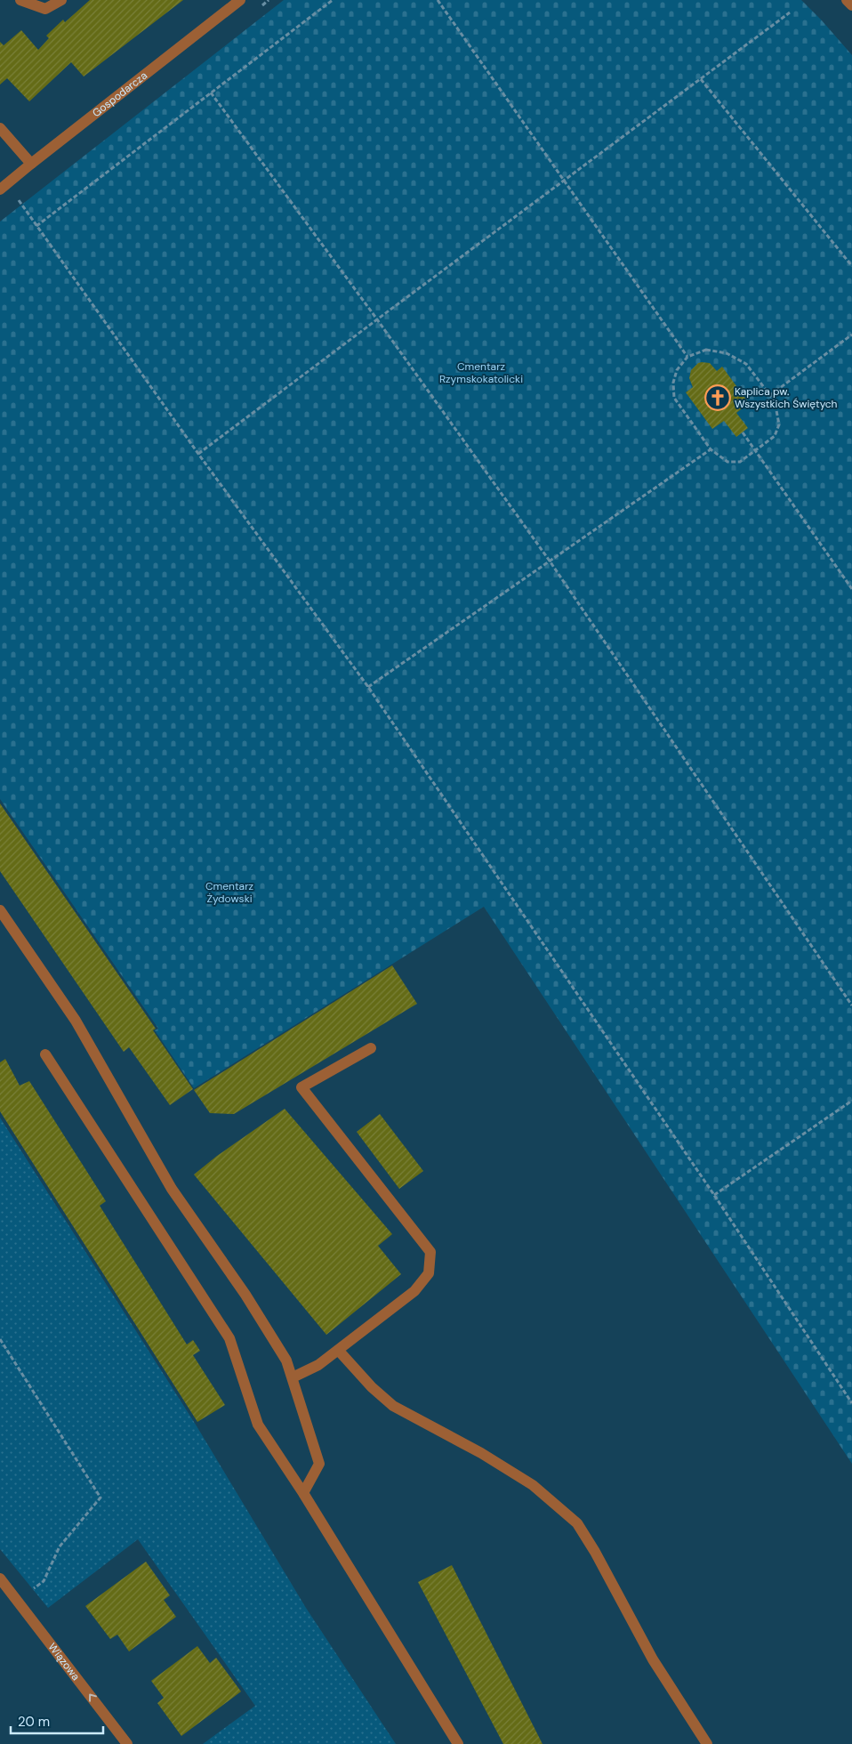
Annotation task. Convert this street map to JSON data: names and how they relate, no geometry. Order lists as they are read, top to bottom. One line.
{"streets":{"street":["Gospodarcza","Wiązowa"]},"one_way":["Wiązowa"],"parks":["Cmentarz Rzymskokatolicki","Cmentarz Żydowski"],"places":{"church":["Kaplica pw. Wszystkich Świętych"]},"scale_bar":"20 m"}
